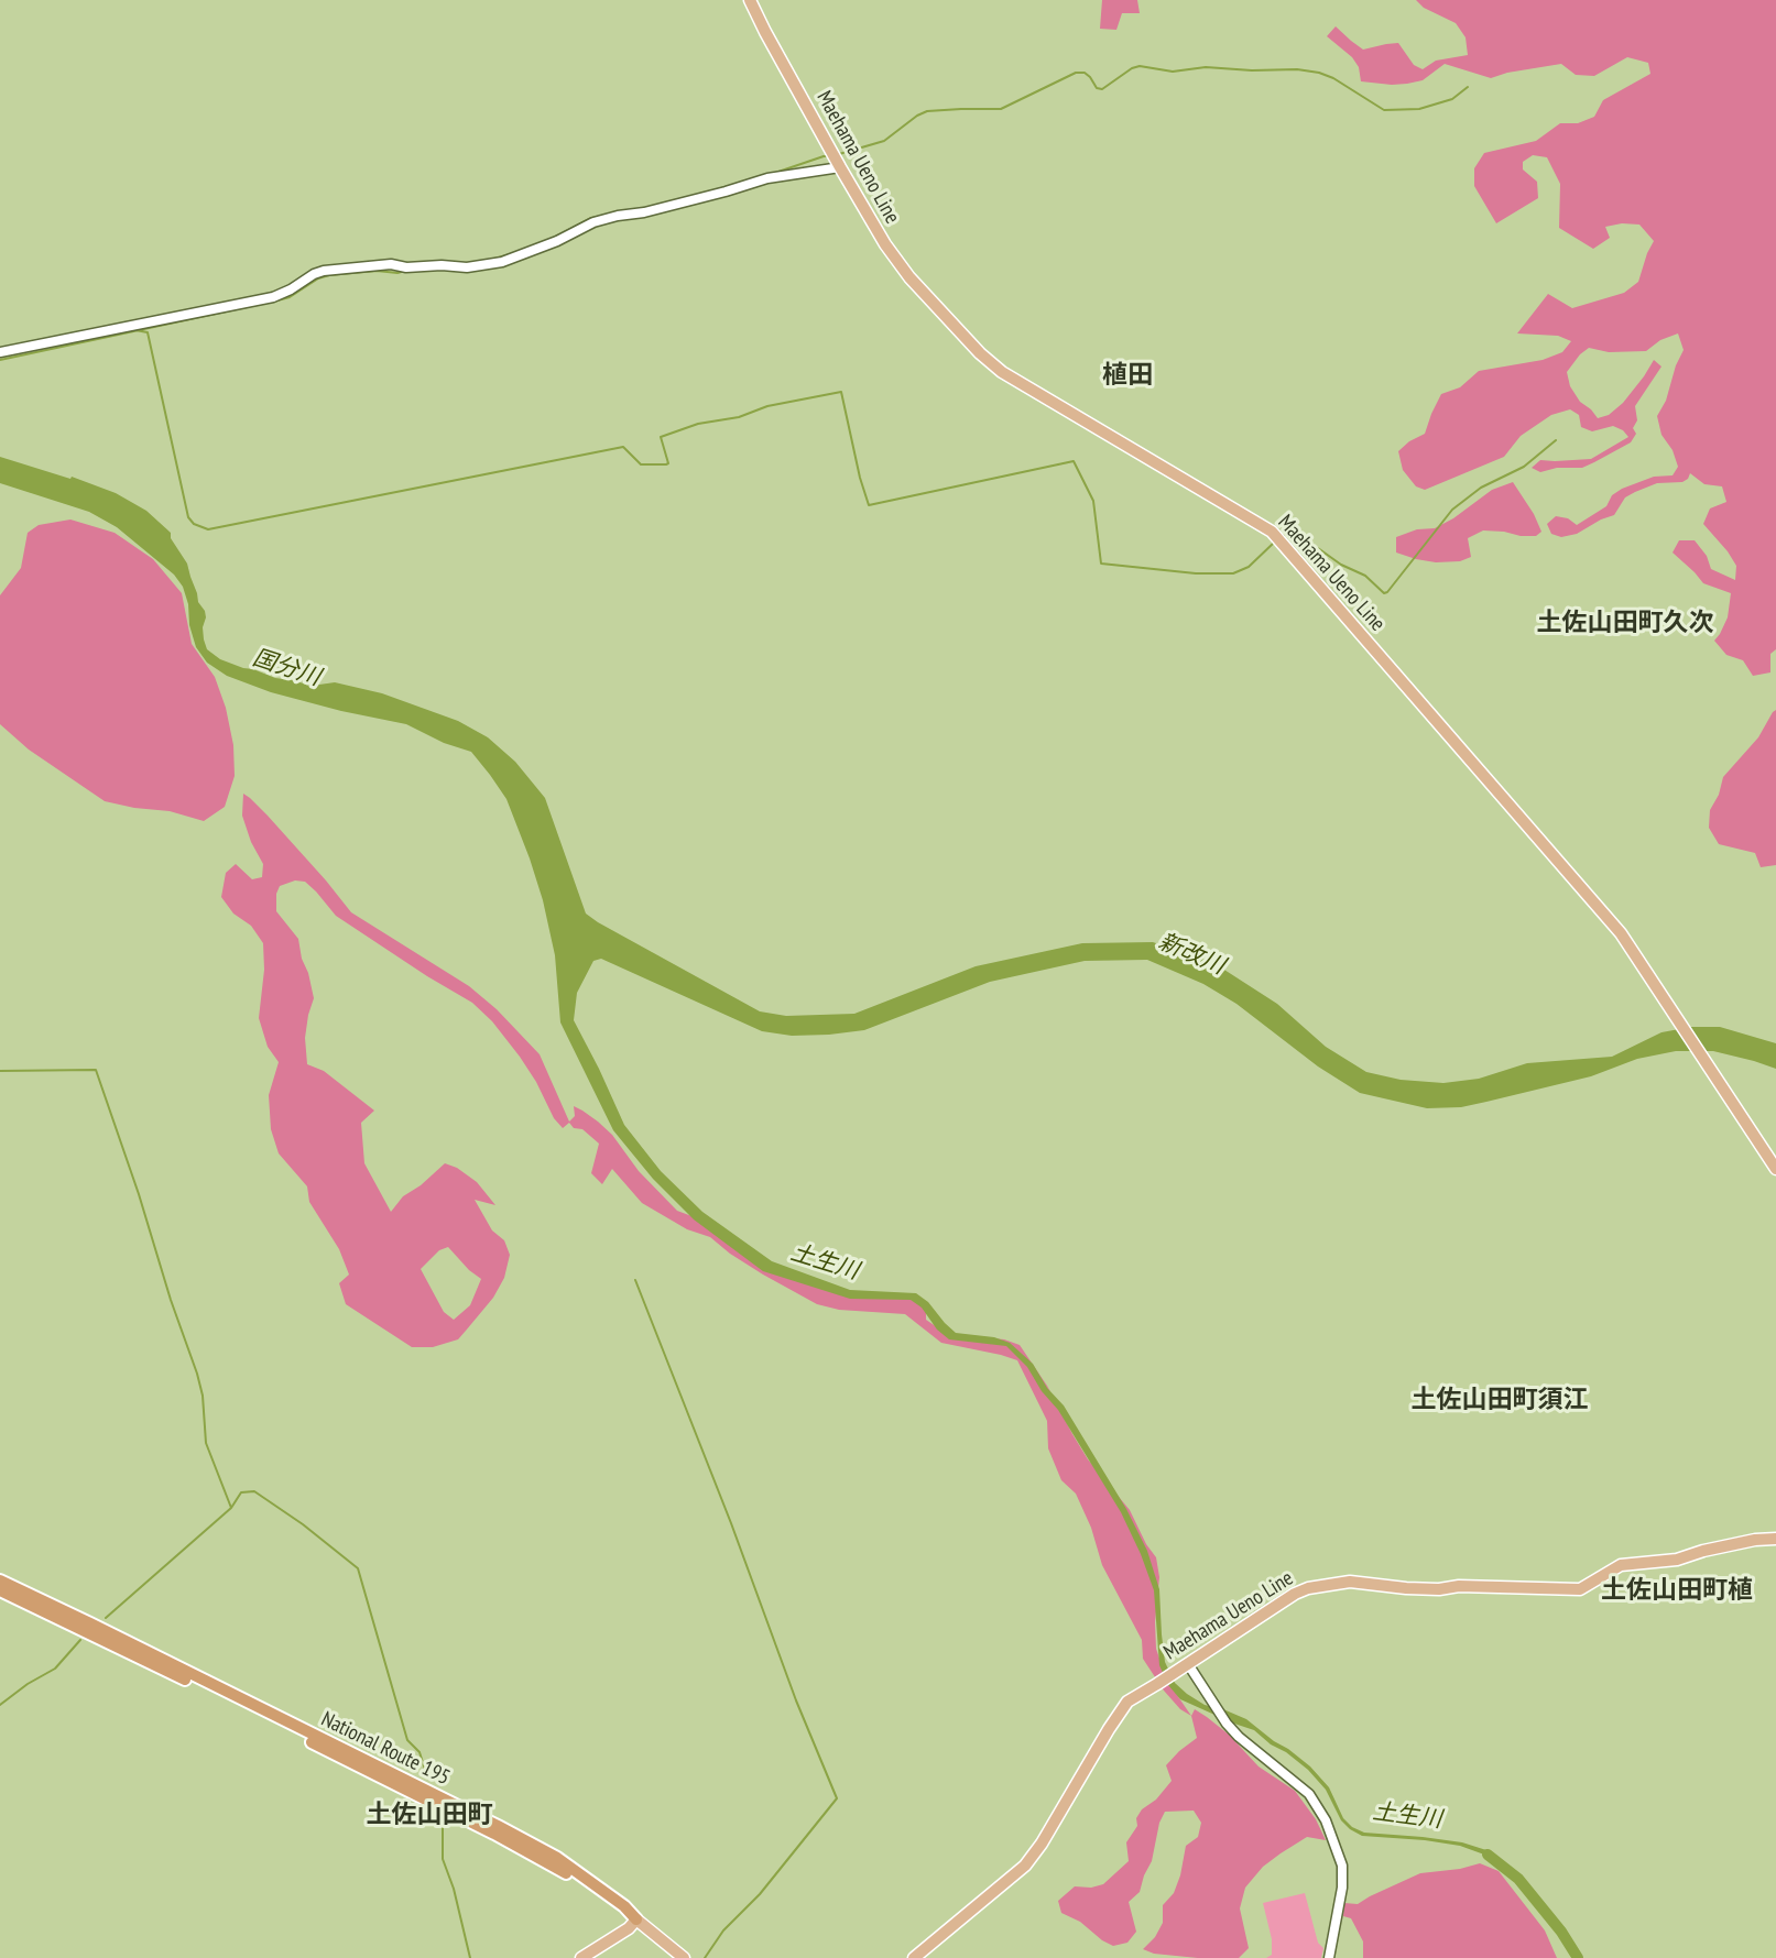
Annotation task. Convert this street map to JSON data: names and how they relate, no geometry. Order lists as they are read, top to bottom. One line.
{"streets":{"highway":["National Route 195"],"main road":["Maehama Ueno Line"]},"districts":["植田","土佐山田町久次","土佐山田町須江","土佐山田町植","土佐山田町"],"water":["国分川","新改川","土生川"]}
